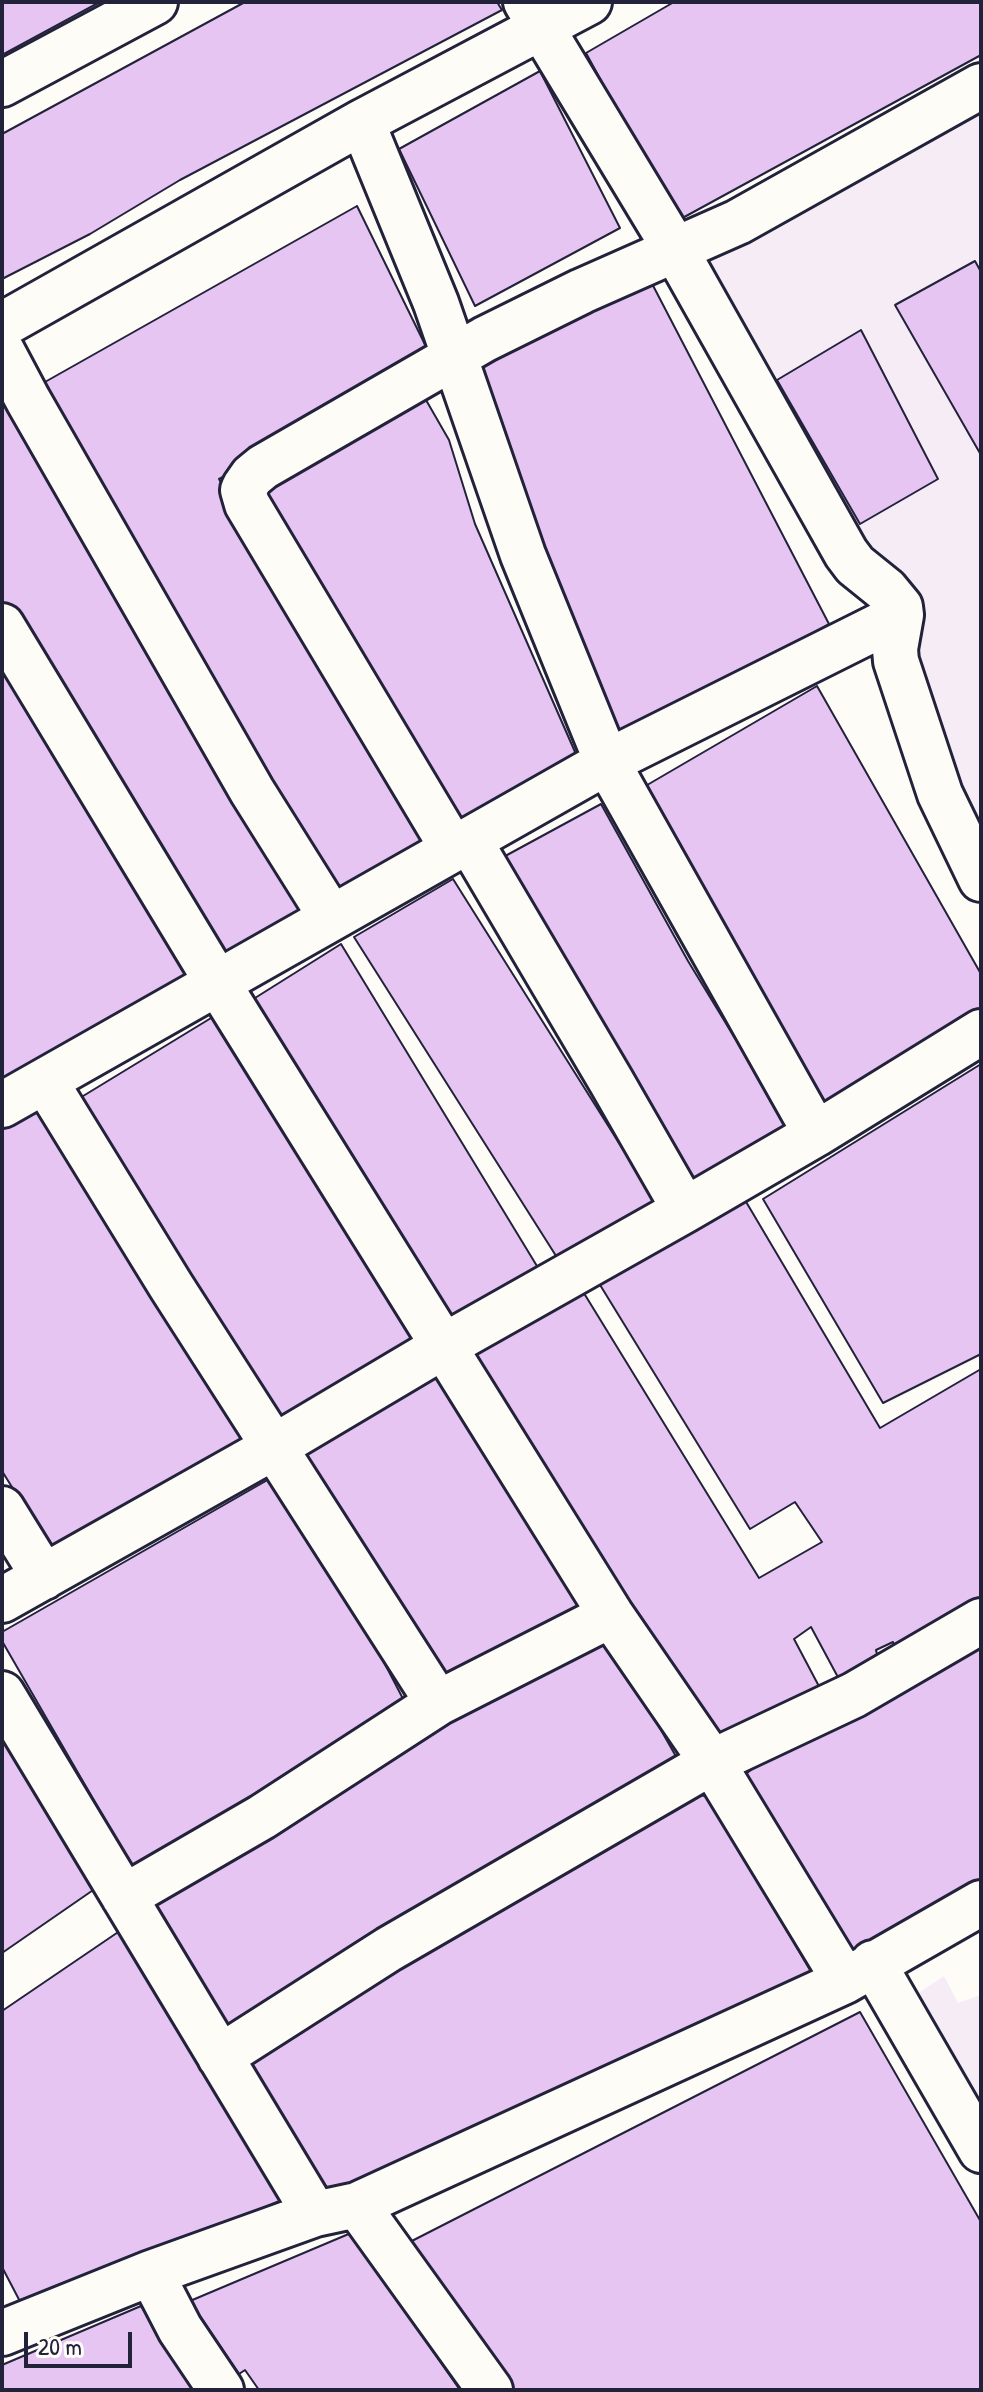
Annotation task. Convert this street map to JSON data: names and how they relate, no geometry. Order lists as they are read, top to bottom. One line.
{"scale_bar":"20 m"}
